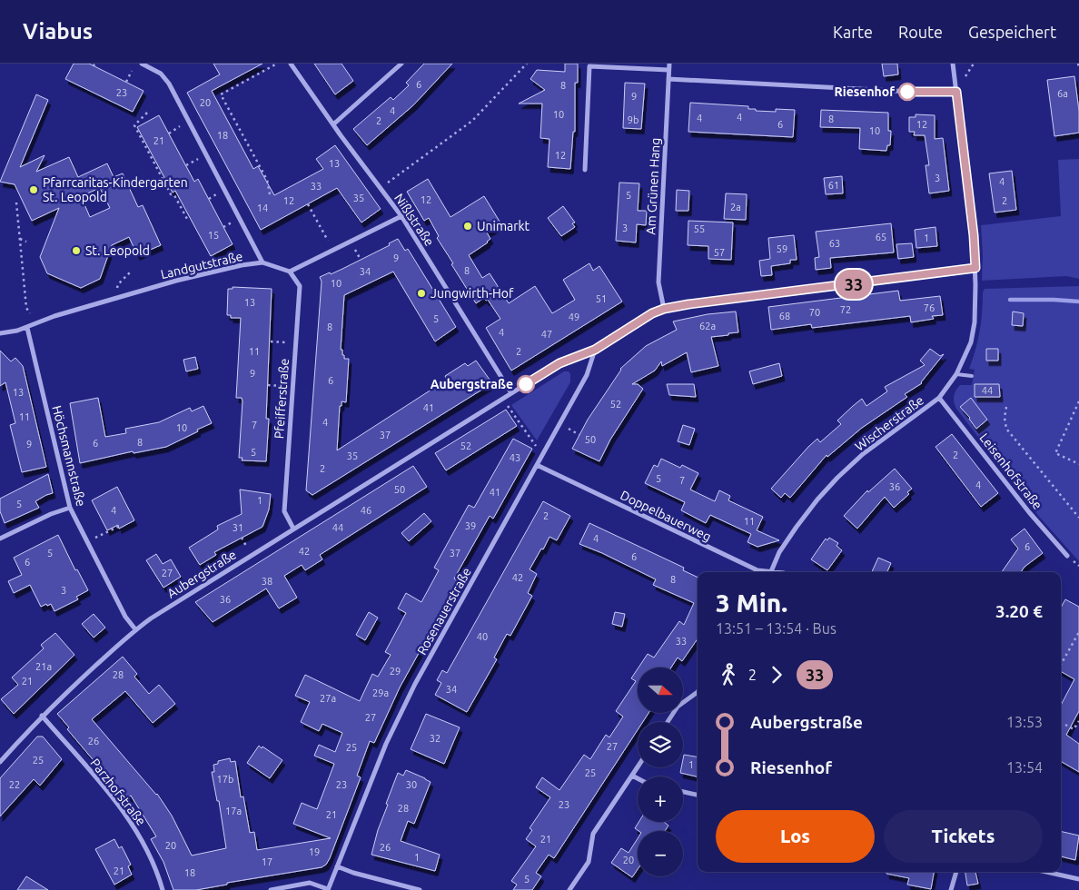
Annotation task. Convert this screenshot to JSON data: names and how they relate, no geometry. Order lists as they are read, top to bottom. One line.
{"streets":{"street":["Am Grünen Hang","Nißlstraße","Landgutstraße","Pfeifferstraße","Wischerstraße","Höchsmannstraße","Leisenhofstraße","Doppelbauerweg","Aubergstraße","Rosenauerstraße","Parzhofstraße"]},"crossings":[["Am Grünen Hang","Aubergstraße"],["Nißlstraße","Aubergstraße"],["Landgutstraße","Pfeifferstraße"],["Landgutstraße","Höchsmannstraße"],["Pfeifferstraße","Aubergstraße"],["Wischerstraße","Leisenhofstraße"],["Wischerstraße","Aubergstraße"],["Höchsmannstraße","Aubergstraße"],["Doppelbauerweg","Rosenauerstraße"],["Aubergstraße","Rosenauerstraße"],["Aubergstraße","Parzhofstraße"]],"places":["Riesenhof","Pfarrcaritas-Kindergarten St. Leopold","Unimarkt","St. Leopold","Jungwirth-Hof","Aubergstraße"],"lines":["bus line 33"],"house_numbers":["6","8","23","6a","9","20","4","10","4","4","8","9b","2","6","12","10","18","21","12","13","3","4","61","33","5","35","12","12","2","2a","14","3","55","15","65","1","63","59","57","9","8","34","10","51","13","76","72","70","68","49","5","62a","8","4","47","11","2","9","6","44","13","52","41","11","4","7","10","37","50","8","6","9","52","5","2","35","43","2","5","7","4","36","50","41","1","5","4","46","2","11","39","31","44","4","6","42","5","37","6","6","27","42","8","38","3","36","40","33","21a","29","28","21","34","29a","27a","27","32","26","27","25","25","1","25","17b","22","23","30","23","28","17a","21","21","20","26","19","1","20","17","21","18","5"],"north":"right","page":{"header":"Viabus","nav":["Karte","Route","Gespeichert"],"on_map":"33","heading":["3 Min.","13:51 – 13:54 · Bus","3.20 €"],"legs":["2","33"],"map_buttons":["+","−"],"list":[{"name":"Aubergstraße","value":"13:53"},{"name":"Riesenhof","value":"13:54"}],"buttons":["Los","Tickets"]}}
